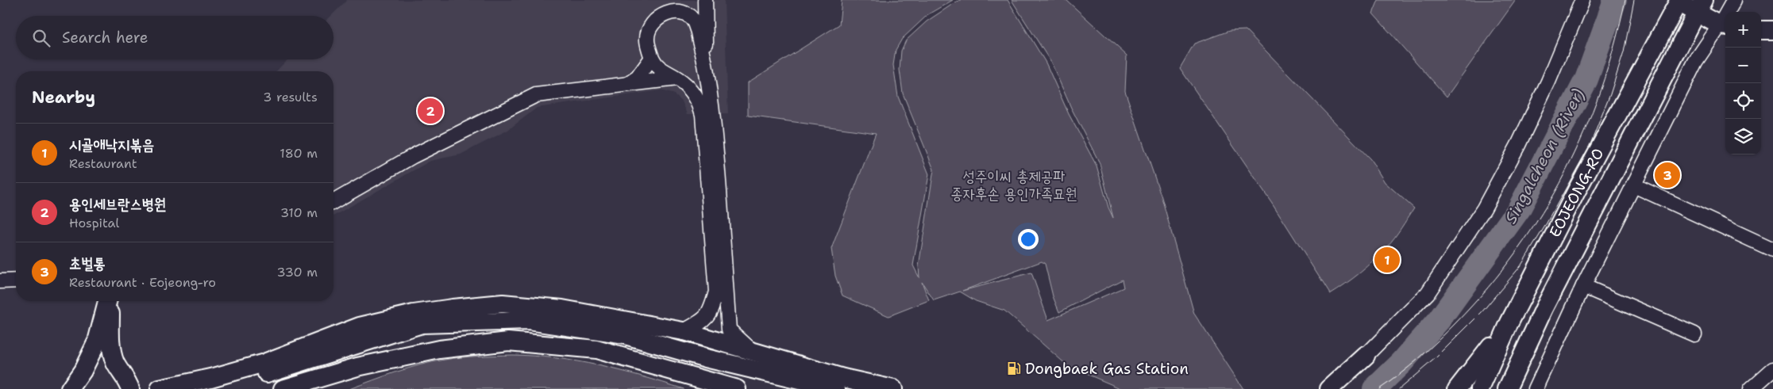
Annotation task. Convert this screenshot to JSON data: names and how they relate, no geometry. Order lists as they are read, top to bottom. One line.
{"streets":{"main road":["EOJEONG-RO"]},"water":["Singalcheon (River)"],"parks":["성주이씨 총제공파 종자후손 용인가족묘원"],"places":{"fuel station":["Dongbaek Gas Station"]},"page":{"map_buttons":["+","−"],"search":"Search here","heading":["Nearby","3 results"],"pins":["2","3","1"],"list":[{"mark":"1","name":"시골애낙지볶음","note":"Restaurant","value":"180 m"},{"mark":"2","name":"용인세브란스병원","note":"Hospital","value":"310 m"},{"mark":"3","name":"초벌통","note":"Restaurant · Eojeong-ro","value":"330 m"}]}}
